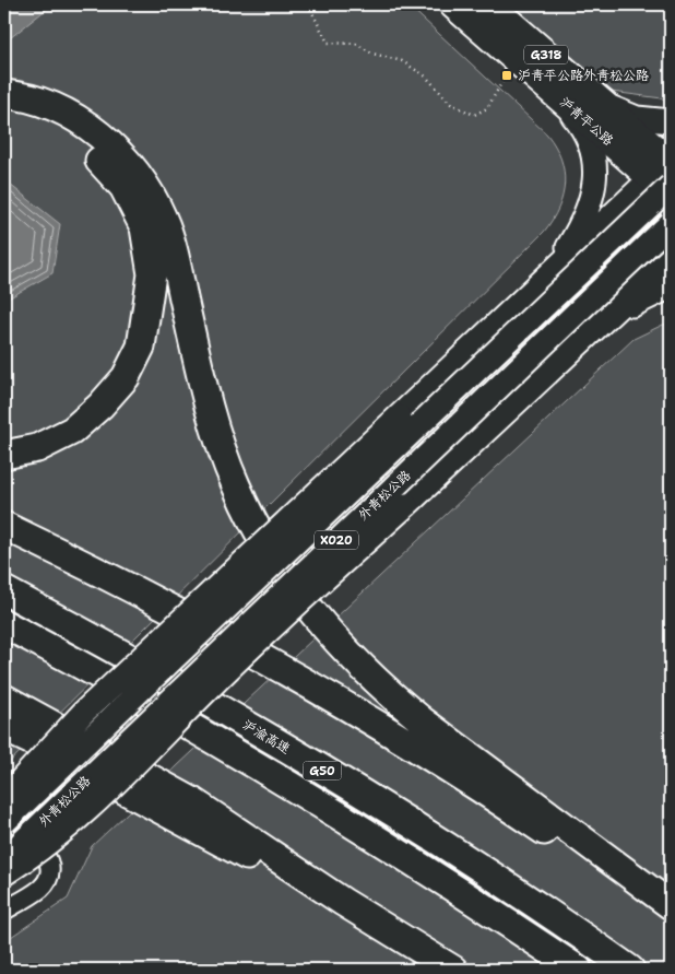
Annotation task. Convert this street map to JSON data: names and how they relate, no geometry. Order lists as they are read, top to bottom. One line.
{"streets":{"highway":["G318","沪青平公路","沪渝高速","G50"],"main road":["外青松公路","X020"]},"crossings":[["沪青平公路","外青松公路"]],"places":{"transit":["沪青平公路外青松公路"]}}
